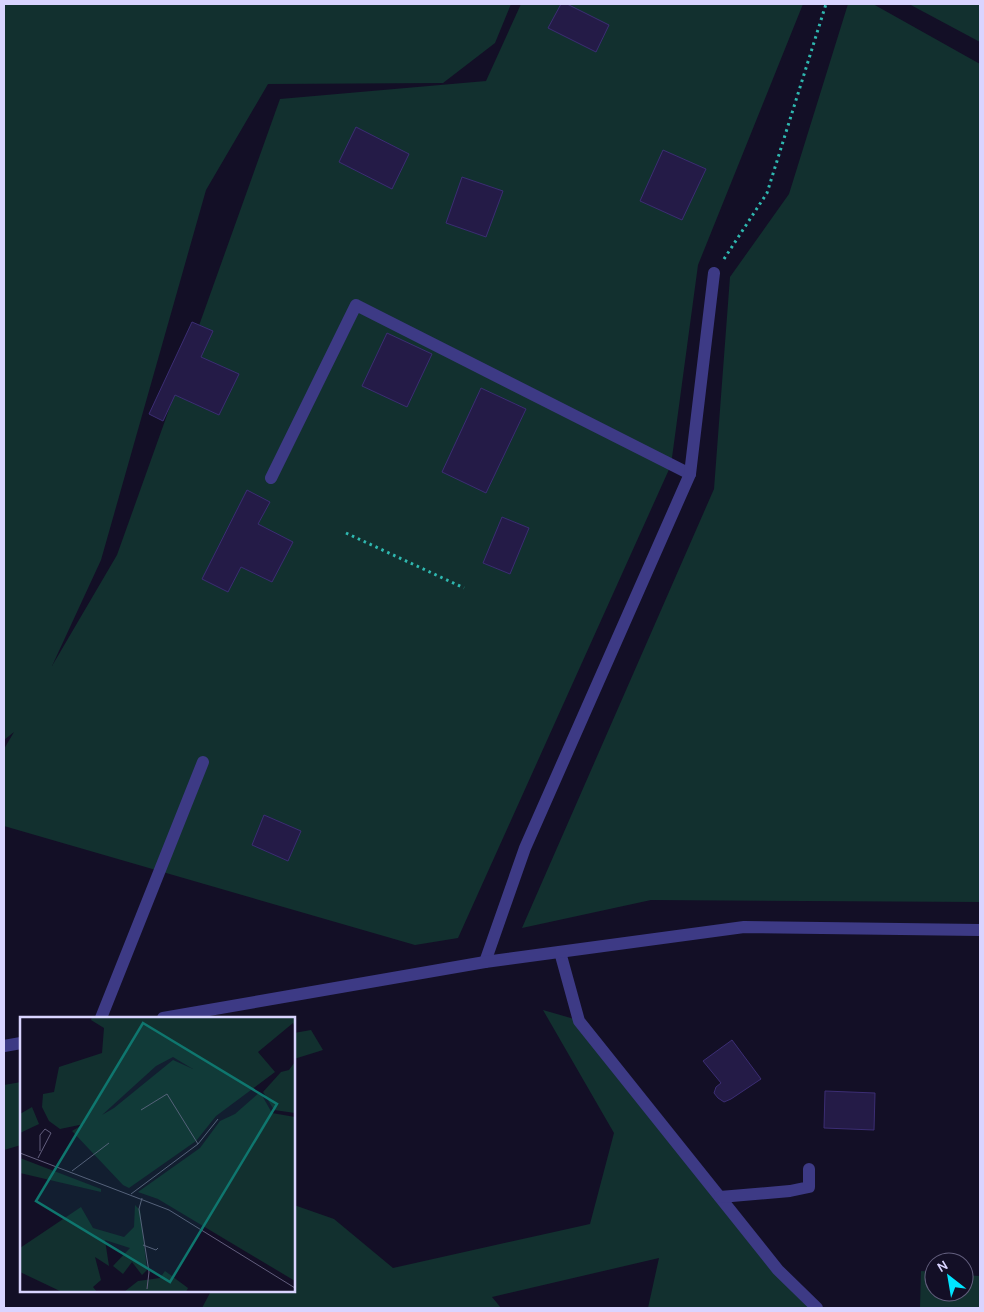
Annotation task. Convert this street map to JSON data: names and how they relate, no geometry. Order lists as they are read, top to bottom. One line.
{"north":"top left"}
